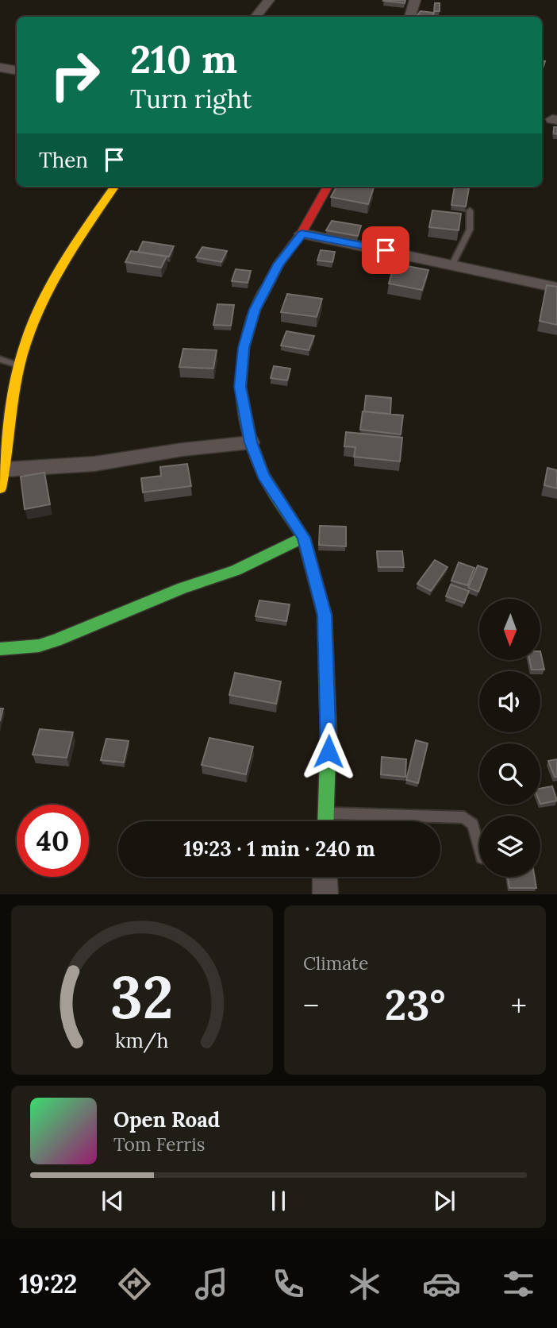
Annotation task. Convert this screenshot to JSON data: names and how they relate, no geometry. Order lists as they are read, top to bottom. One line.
{"north":"bottom","page":{"turn":["210 m","Turn right"],"then":"Then","limit":"40","trip":"19:23 · 1 min · 240 m","tile":"Climate","heat":["−","23°","+"],"song":["Open Road","Tom Ferris"],"tabs":"19:22","gauge":["32","km/h"]}}
